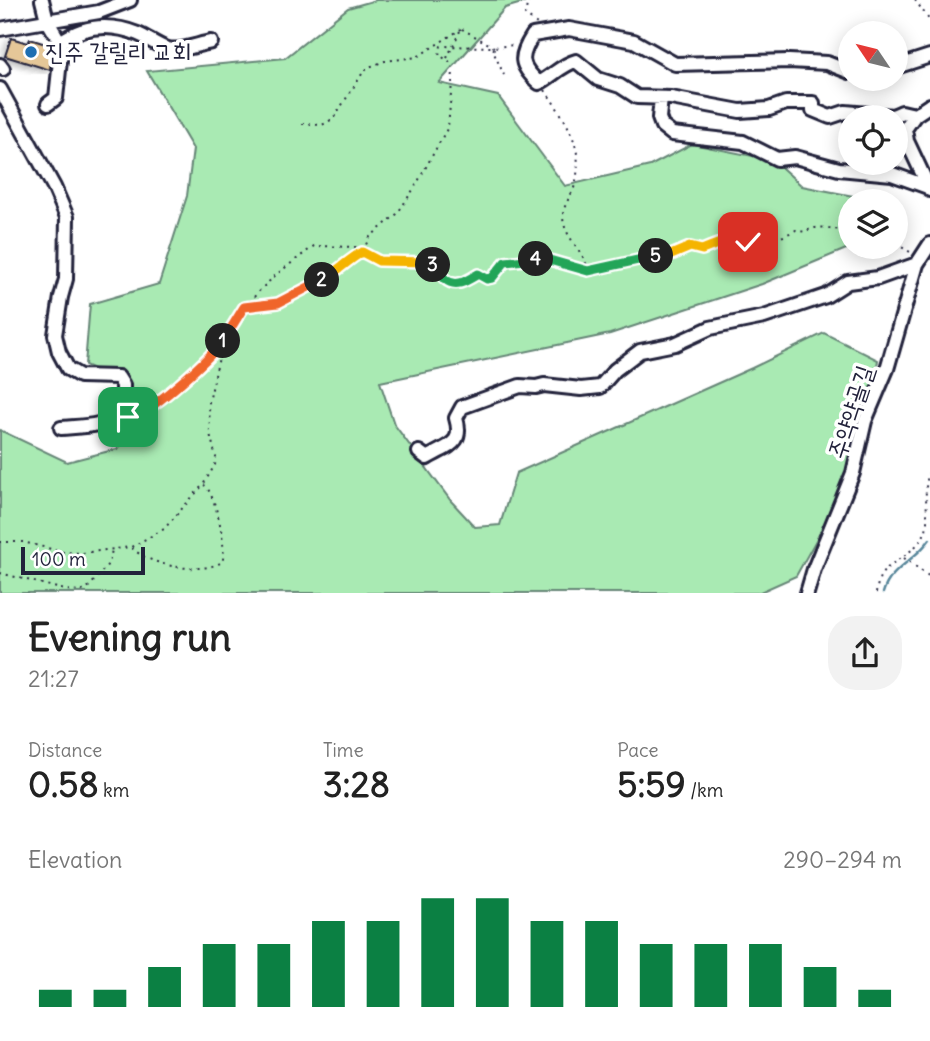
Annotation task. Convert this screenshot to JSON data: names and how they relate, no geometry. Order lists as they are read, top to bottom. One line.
{"streets":{"street":["주약약골길"]},"places":["진주 갈릴리 교회"],"scale_bar":"100 m","north":"top left","page":{"pins":["5","4","3","2","1"],"scale":"100 m","heading":["Evening run","21:27"],"stats":[["Distance","0.58 km"],["Time","3:28"],["Pace","5:59 /km"]],"chart":["Elevation","290–294 m"]}}
